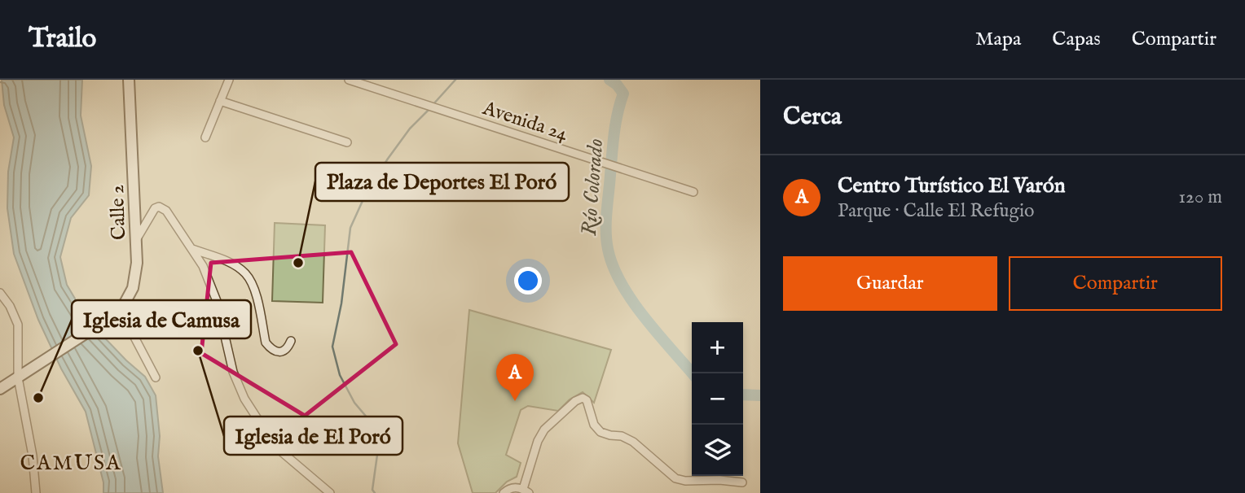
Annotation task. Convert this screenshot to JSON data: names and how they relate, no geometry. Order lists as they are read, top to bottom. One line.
{"streets":{"main road":["Calle 2"],"street":["Avenida 24"]},"districts":["CAMUSA"],"water":["Río Colorado"],"places":["Plaza de Deportes El Poró","Iglesia de El Poró","Iglesia de Camusa"],"page":{"header":"Trailo","nav":["Mapa","Capas","Compartir"],"heading":"Cerca","list":[{"mark":"A","name":"Centro Turístico El Varón","note":"Parque · Calle El Refugio","value":"120 m"}],"buttons":["Guardar","Compartir"],"map_buttons":["+","−"],"pins":"A"}}
